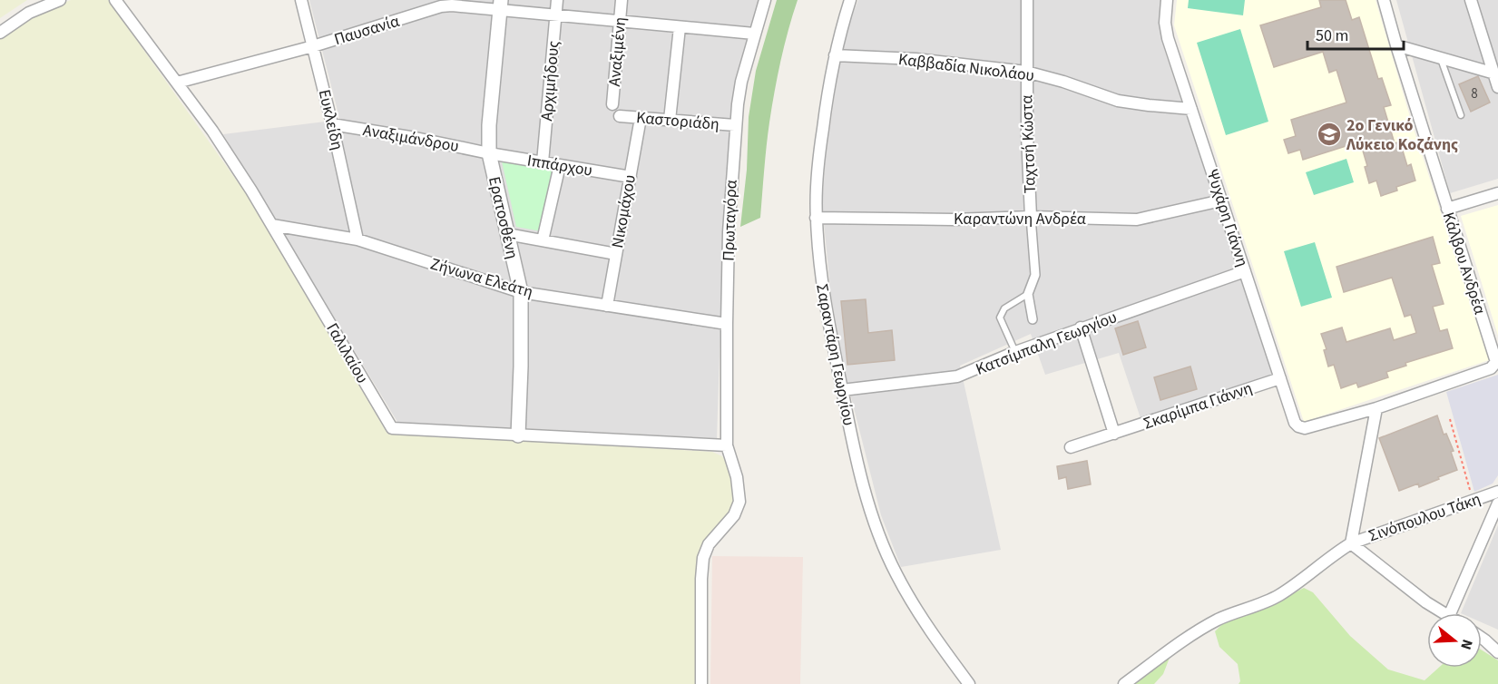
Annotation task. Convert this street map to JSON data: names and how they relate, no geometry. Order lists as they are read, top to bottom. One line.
{"streets":{"street":["Παυσανία","Αναξιμένη","Καββαδία Νικολάου","Αρχιμήδους","Ευκλείδη","Καστοριάδη","Αναξιμάνδρου","Ταχτσή Κώστα","Ιππάρχου","Νικομάχου","Ερατοσθένη","Ψυχάρη Γιάννη","Καραντώνη Ανδρέα","Πρωταγόρα","Κάλβου Ανδρέα","Ζήνωνα Ελεάτη","Κατσίμπαλη Γεωργίου","Γαλιλαίου","Σαραντάρη Γεωργίου","Σκαρίμπα Γιάννη","Σινόπουλου Τάκη"]},"crossings":[["Παυσανία","Αναξιμένη"],["Παυσανία","Αρχιμήδους"],["Παυσανία","Ευκλείδη"],["Παυσανία","Ερατοσθένη"],["Παυσανία","Πρωταγόρα"],["Παυσανία","Γαλιλαίου"],["Καββαδία Νικολάου","Ταχτσή Κώστα"],["Καββαδία Νικολάου","Ψυχάρη Γιάννη"],["Καββαδία Νικολάου","Σαραντάρη Γεωργίου"],["Αρχιμήδους","Ιππάρχου"],["Ευκλείδη","Αναξιμάνδρου"],["Ευκλείδη","Ζήνωνα Ελεάτη"],["Καστοριάδη","Νικομάχου"],["Καστοριάδη","Πρωταγόρα"],["Αναξιμάνδρου","Ιππάρχου"],["Αναξιμάνδρου","Ερατοσθένη"],["Ταχτσή Κώστα","Καραντώνη Ανδρέα"],["Ιππάρχου","Νικομάχου"],["Ιππάρχου","Ερατοσθένη"],["Νικομάχου","Ζήνωνα Ελεάτη"],["Ερατοσθένη","Ζήνωνα Ελεάτη"],["Ερατοσθένη","Γαλιλαίου"],["Ψυχάρη Γιάννη","Καραντώνη Ανδρέα"],["Ψυχάρη Γιάννη","Κάλβου Ανδρέα"],["Ψυχάρη Γιάννη","Κατσίμπαλη Γεωργίου"],["Ψυχάρη Γιάννη","Σκαρίμπα Γιάννη"],["Καραντώνη Ανδρέα","Σαραντάρη Γεωργίου"],["Πρωταγόρα","Ζήνωνα Ελεάτη"],["Πρωταγόρα","Γαλιλαίου"],["Ζήνωνα Ελεάτη","Γαλιλαίου"],["Κατσίμπαλη Γεωργίου","Σαραντάρη Γεωργίου"]],"places":{"school or university":["2ο Γενικό Λύκειο Κοζάνης"]},"house_numbers":["8"],"scale_bar":"50 m","north":"right"}
